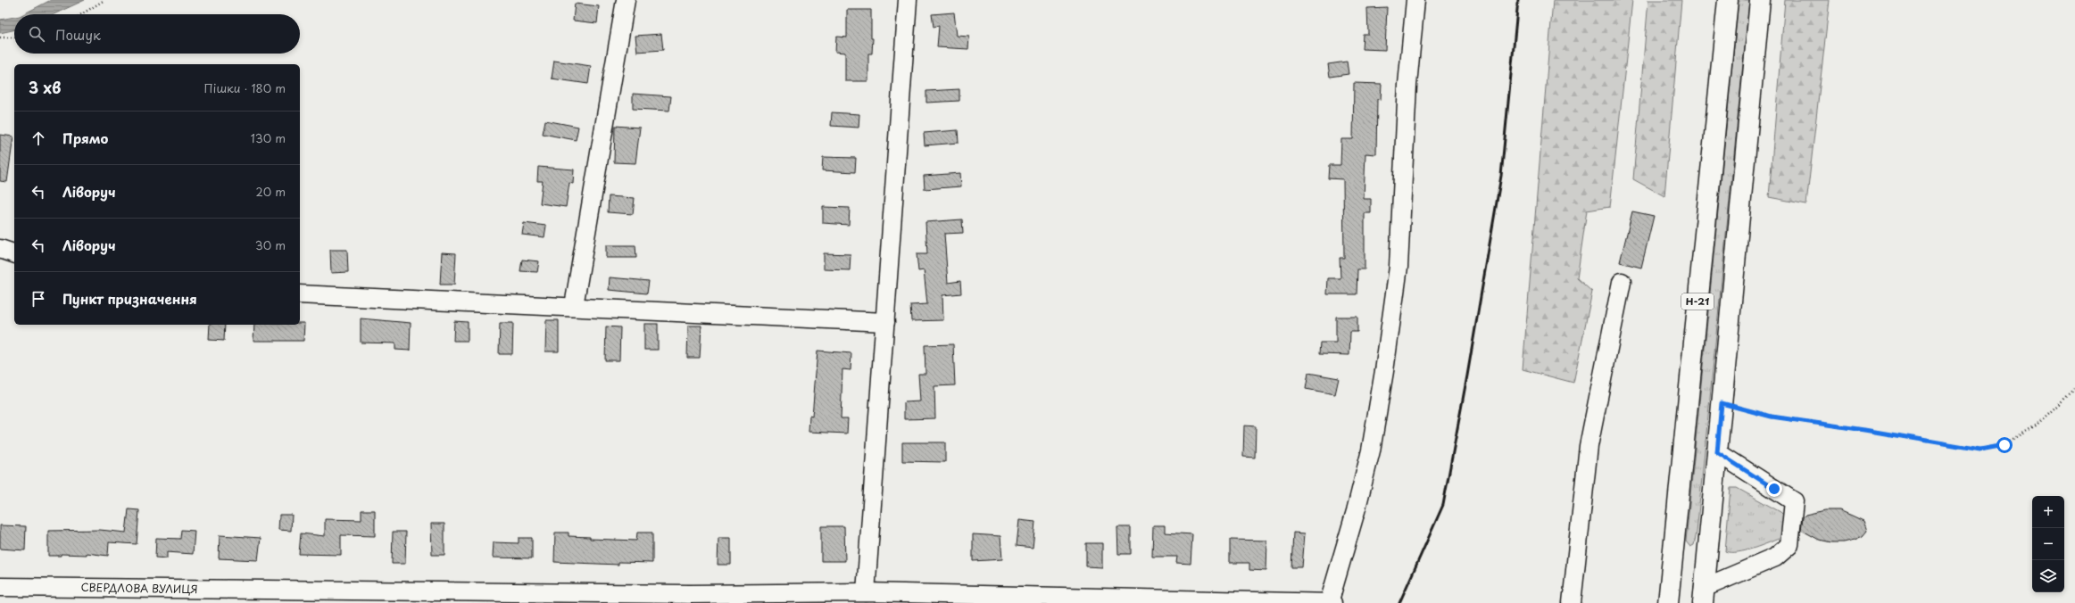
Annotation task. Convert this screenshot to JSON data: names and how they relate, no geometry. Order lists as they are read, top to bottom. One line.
{"streets":{"main road":["Н-21"],"street":["СВЕРДЛОВА ВУЛИЦЯ"]},"page":{"search":"Пошук","heading":["3 хв","Пішки · 180 m"],"list":[["Прямо","130 m"],["Ліворуч","20 m"],["Ліворуч","30 m"],"Пункт призначення"],"map_buttons":["+","−"]}}
